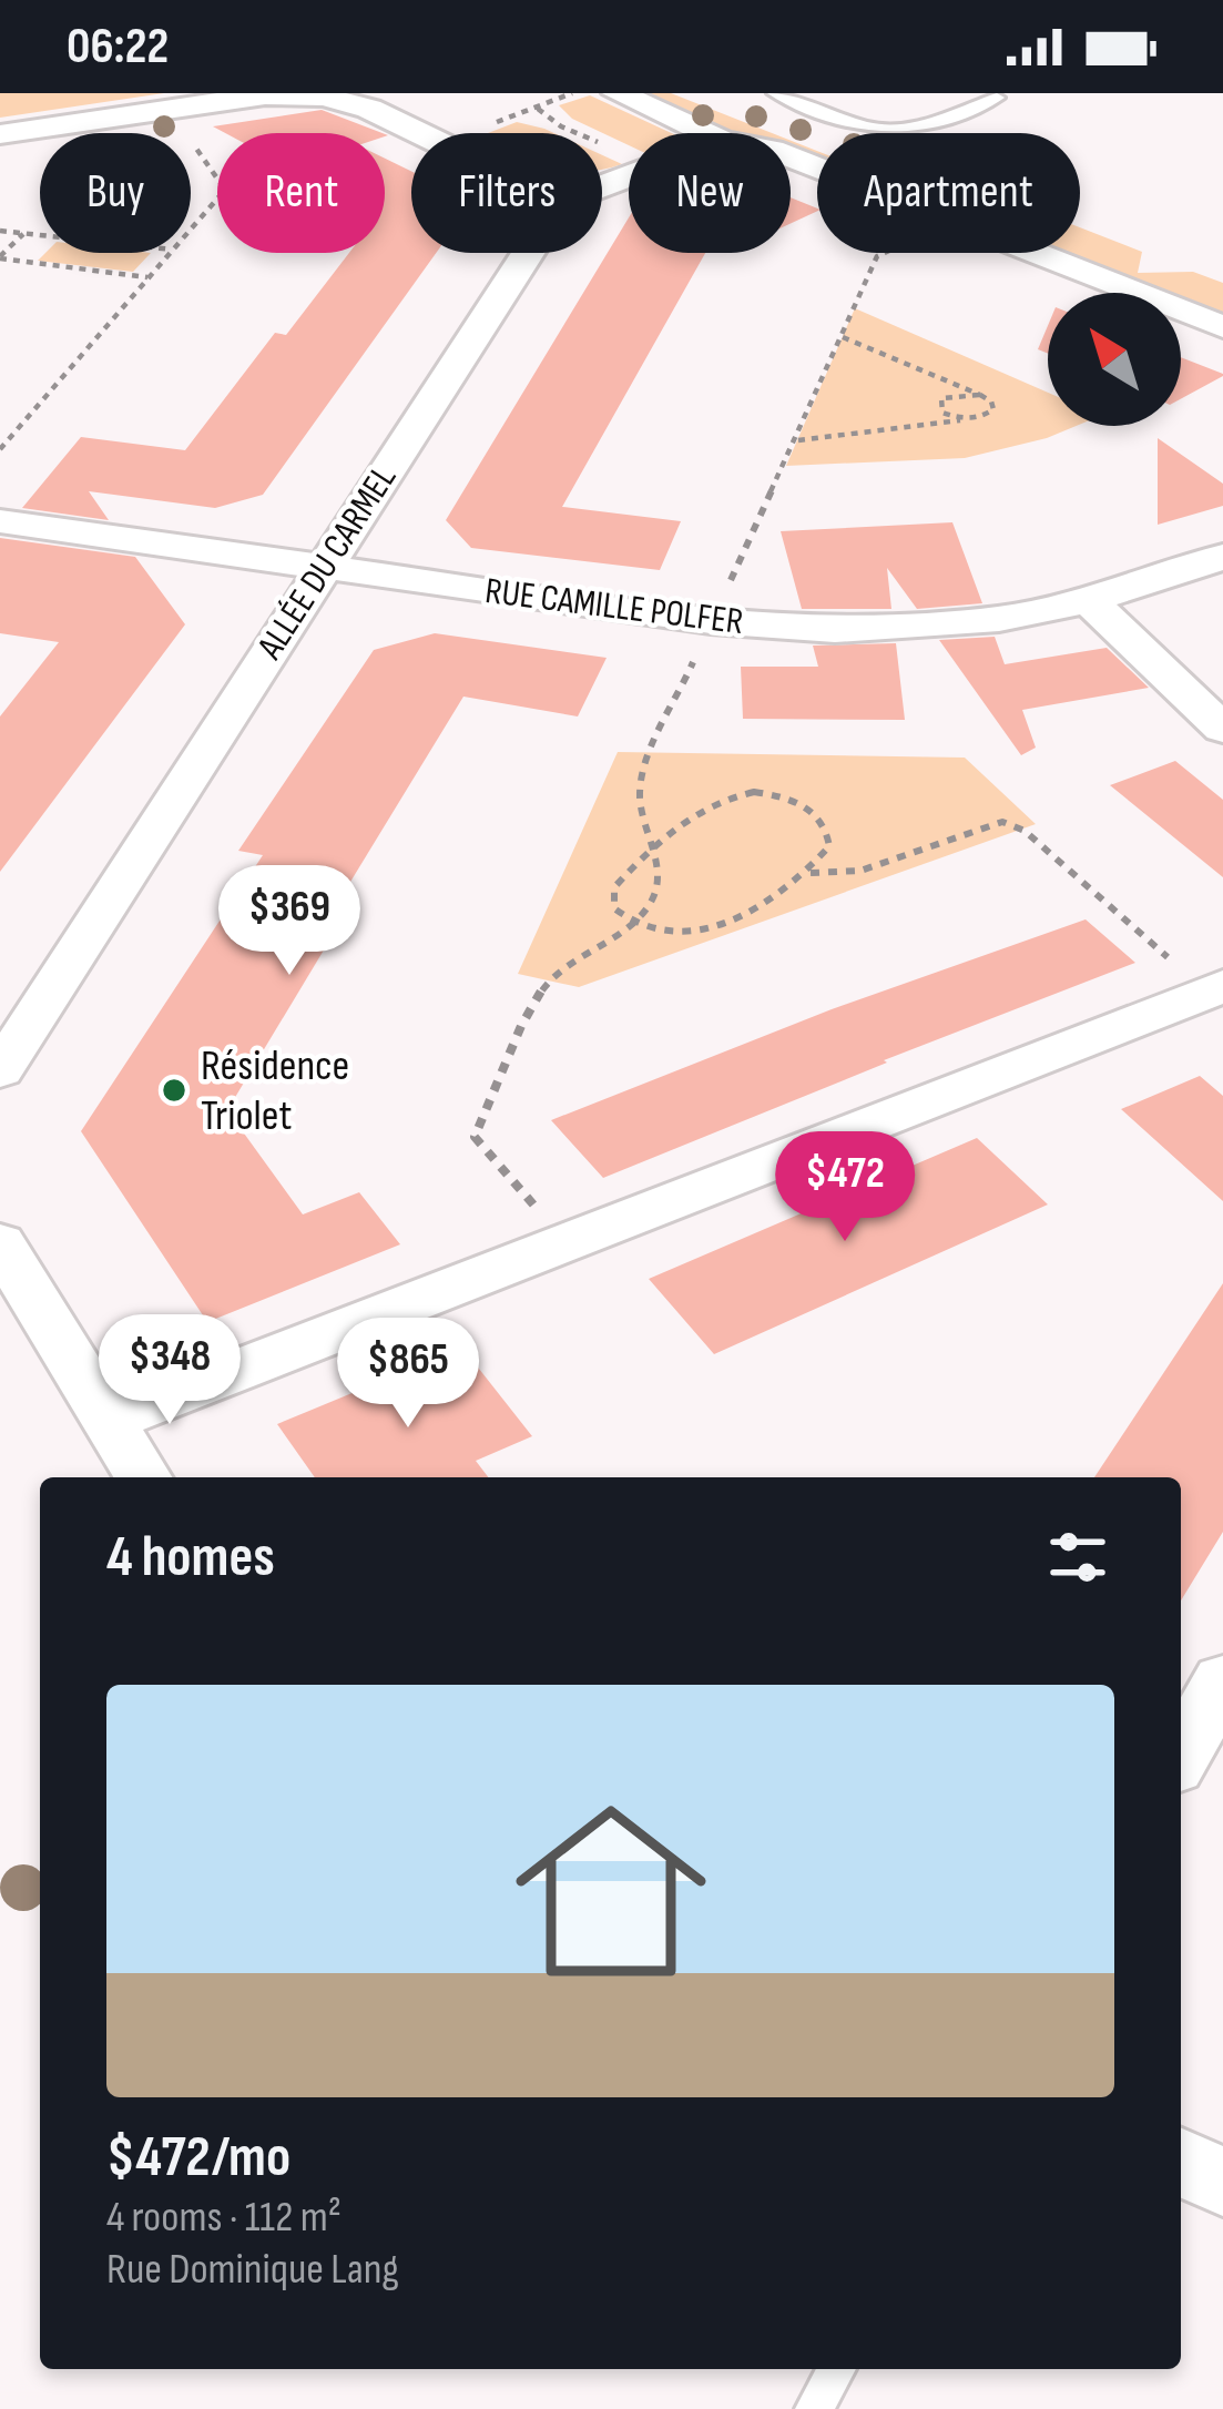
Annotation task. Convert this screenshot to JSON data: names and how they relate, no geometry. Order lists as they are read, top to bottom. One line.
{"streets":{"street":["ALLÉE DU CARMEL","RUE CAMILLE POLFER"]},"crossings":[["ALLÉE DU CARMEL","RUE CAMILLE POLFER"]],"places":["Résidence Triolet"],"north":"top left","page":{"status":"06:22","chip":["Buy","Rent","Filters","New","Apartment"],"price":["$369","$472","$348","$865"],"heading":"4 homes","list":[{"name":"$472/mo","note":"4 rooms · 112 m² · Rue Dominique Lang"}]}}
